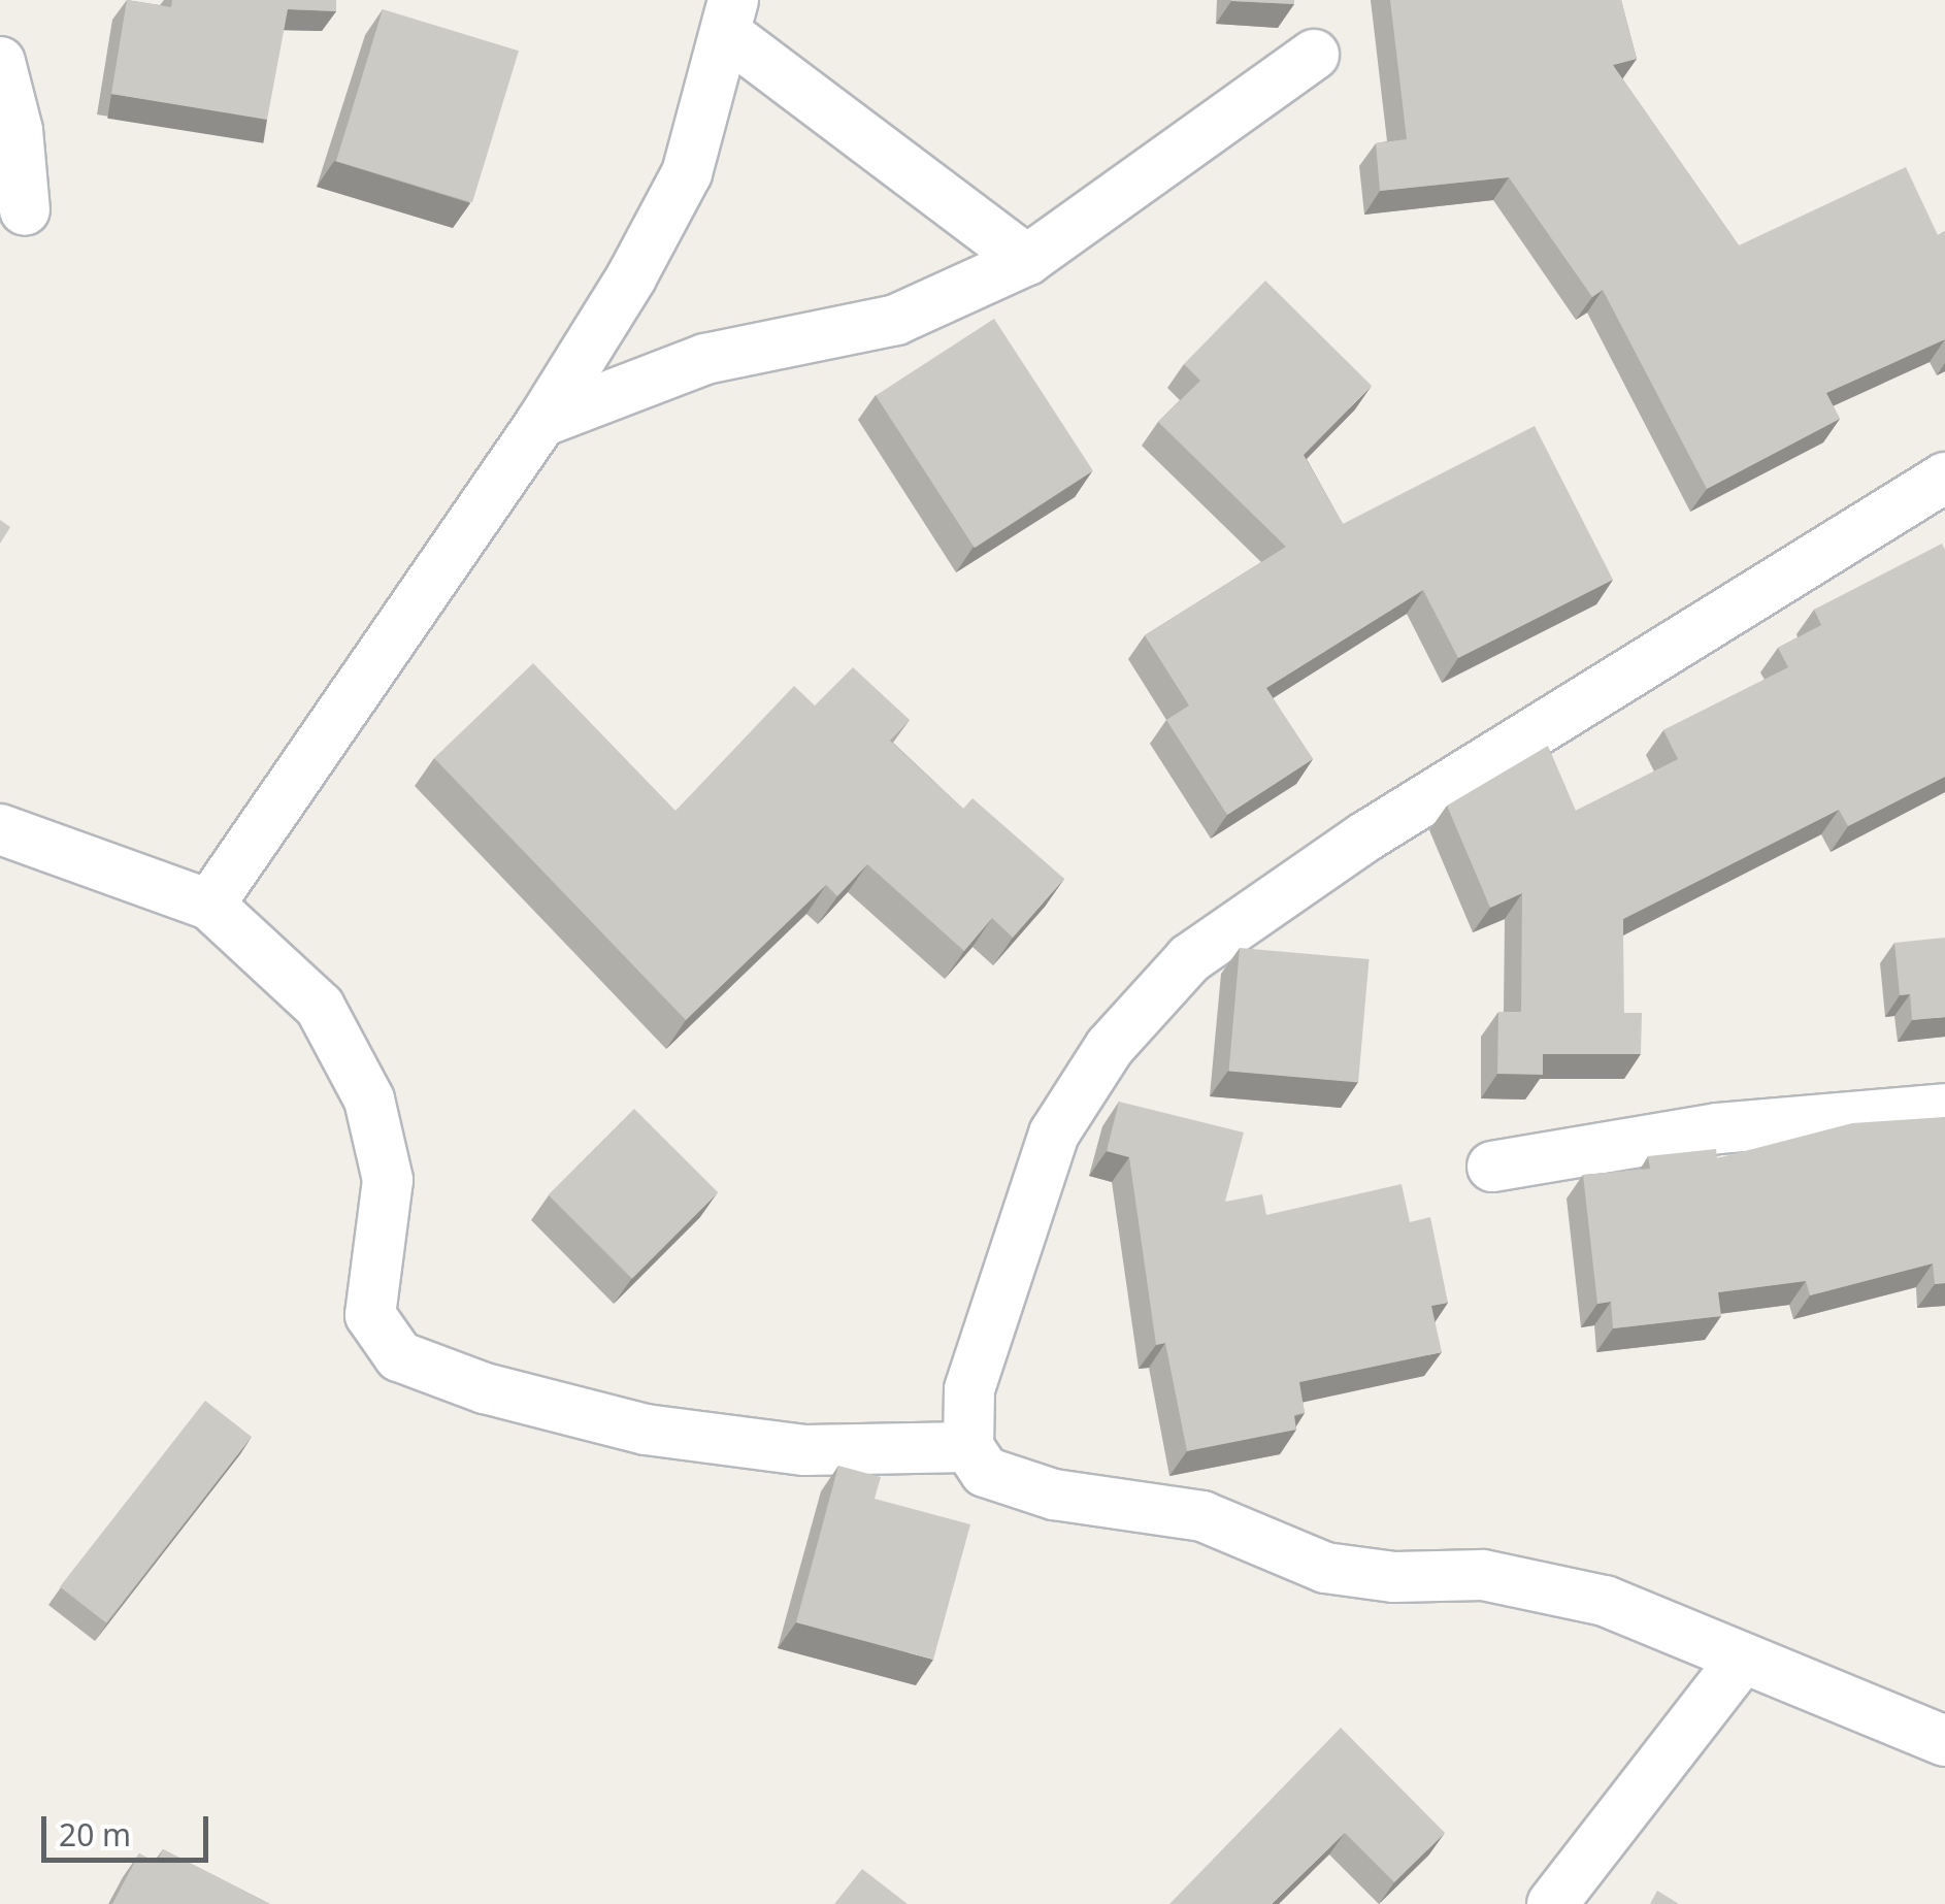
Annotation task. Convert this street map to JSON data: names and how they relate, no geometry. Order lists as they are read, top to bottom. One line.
{"scale_bar":"20 m"}
